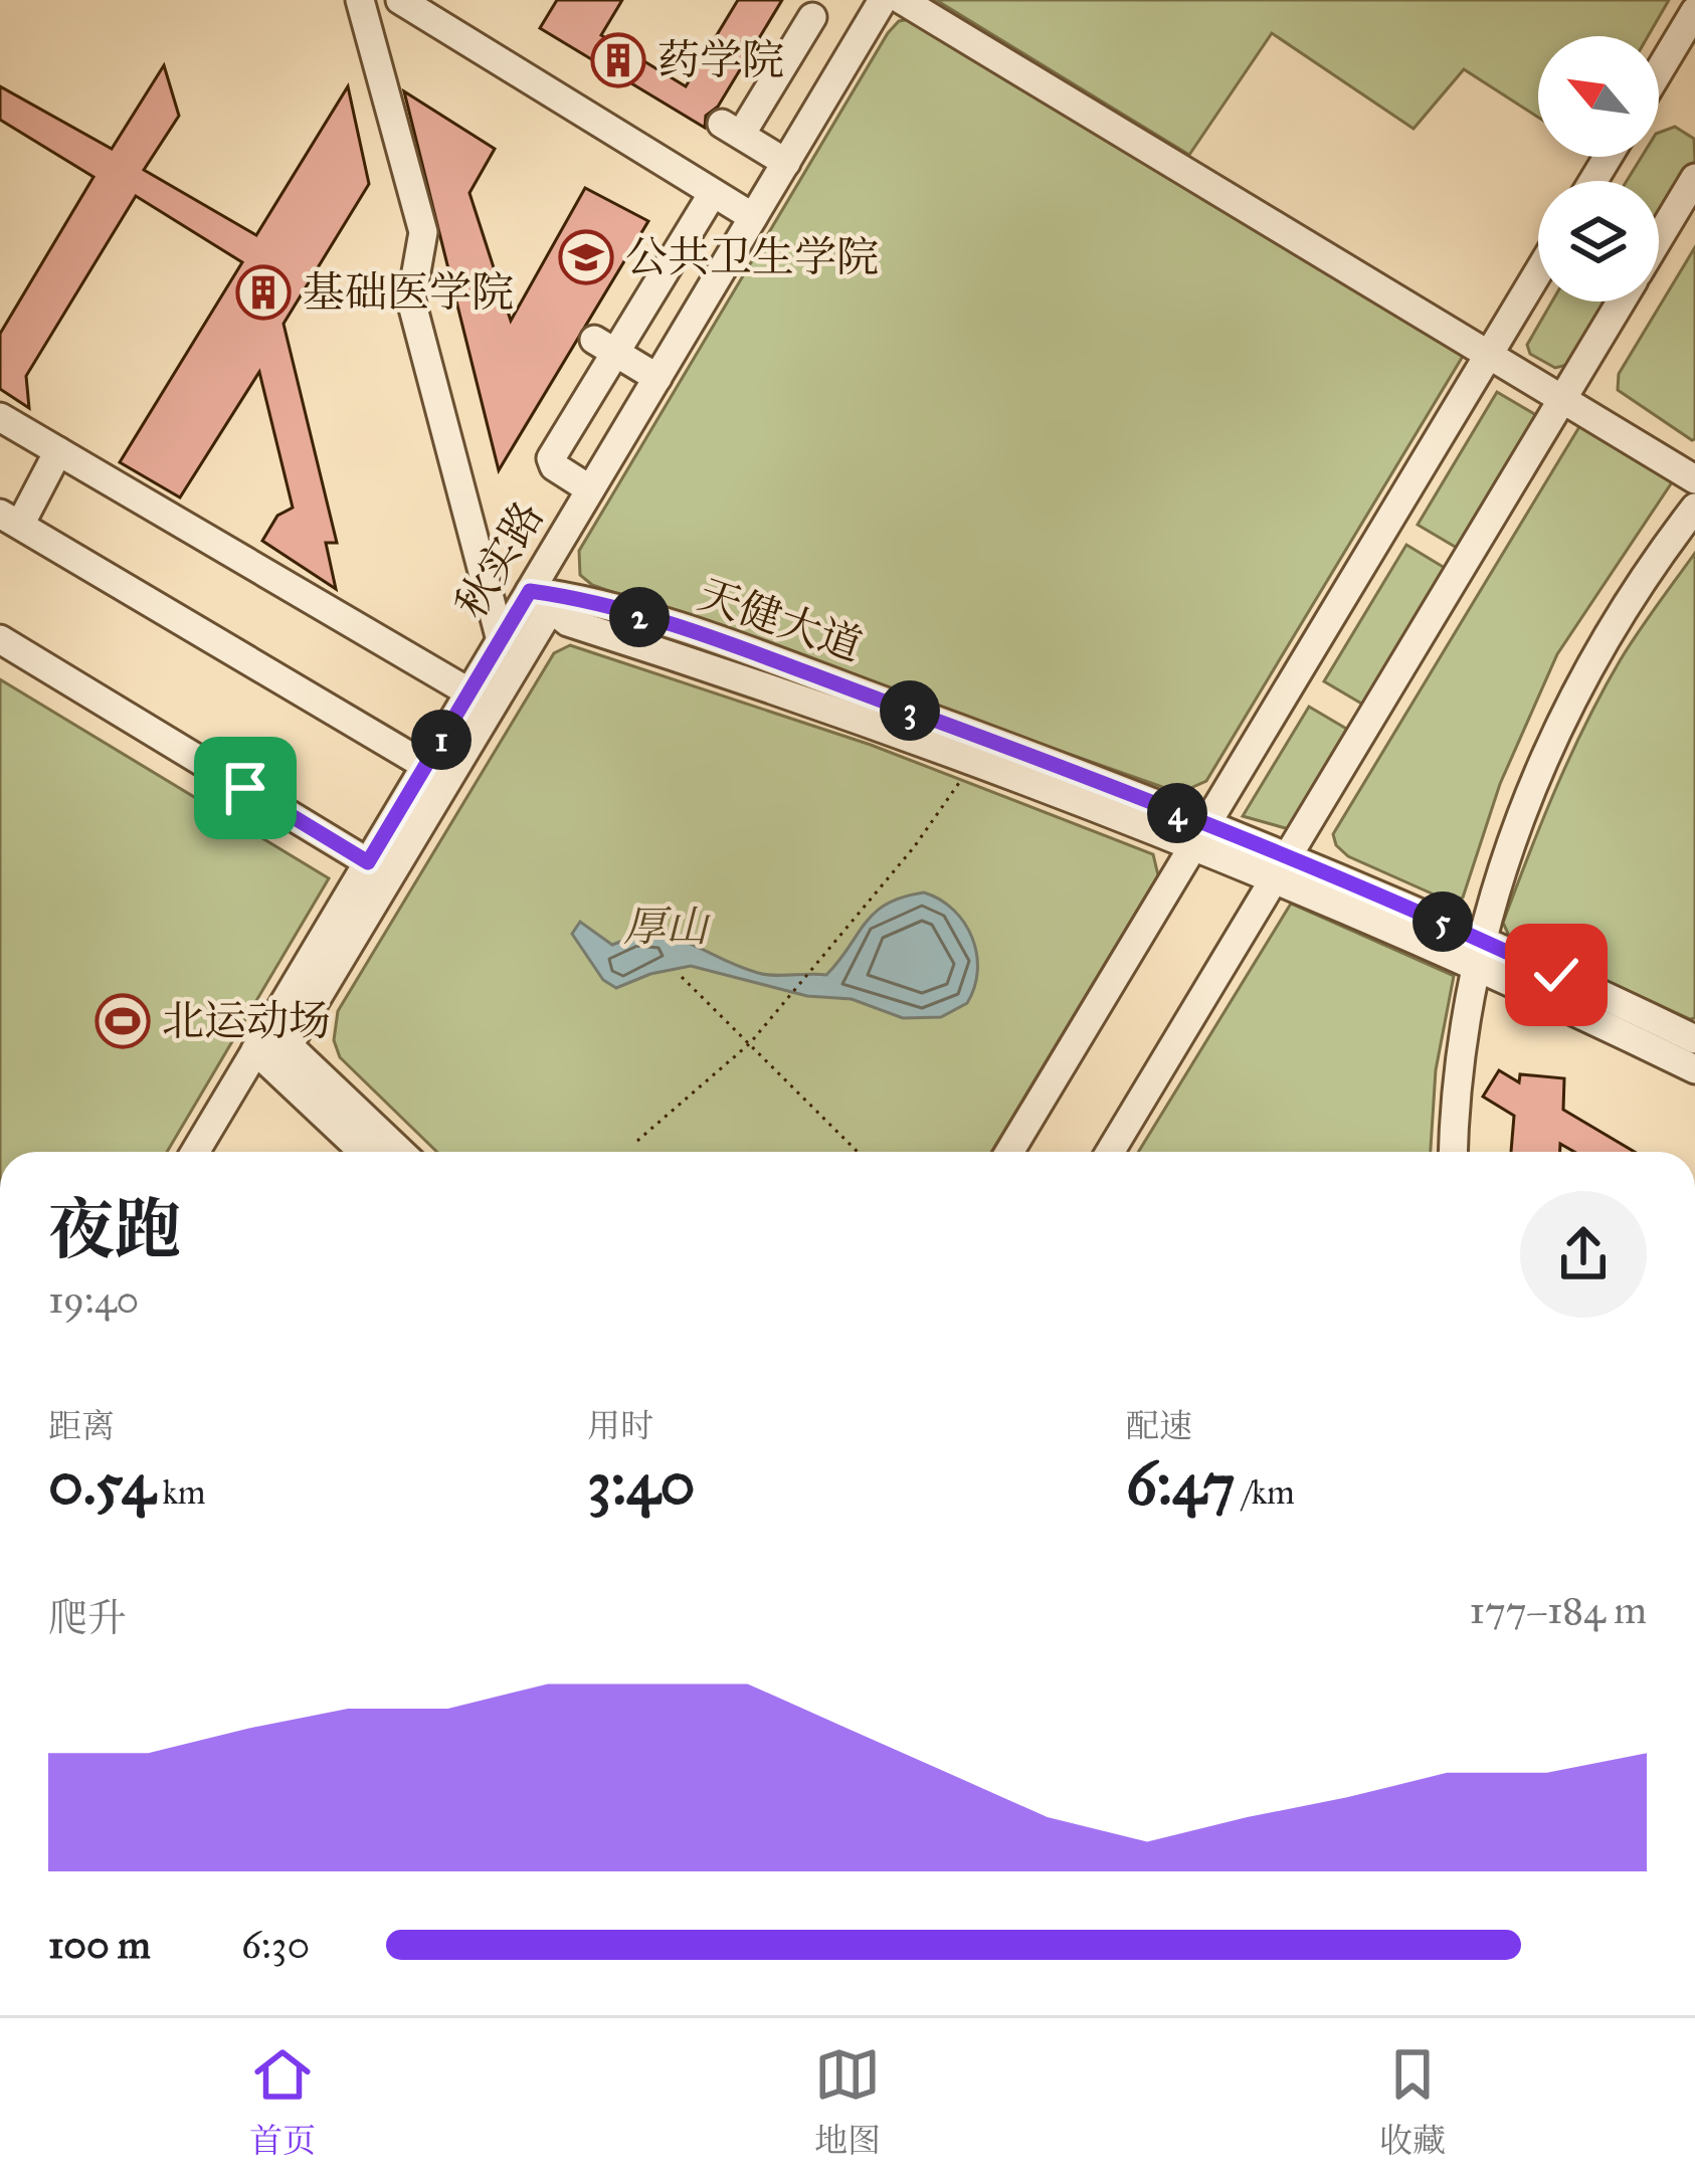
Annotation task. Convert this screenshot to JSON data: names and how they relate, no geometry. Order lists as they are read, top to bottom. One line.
{"streets":{"lane":["秋实路","天健大道"]},"crossings":[["秋实路","天健大道"]],"parks":["厚山"],"places":{"building":["药学院","基础医学院"],"school or university":["公共卫生学院"],"sports":["北运动场"]},"north":"top left","page":{"pins":["2","3","1","4","5"],"heading":["夜跑","19:40"],"stats":[["距离","0.54 km"],["用时","3:40"],["配速","6:47 /km"]],"chart":["爬升","177–184 m"],"list":[{"name":"100 m","note":"6:30"}],"tabs":["首页","地图","收藏"]}}
